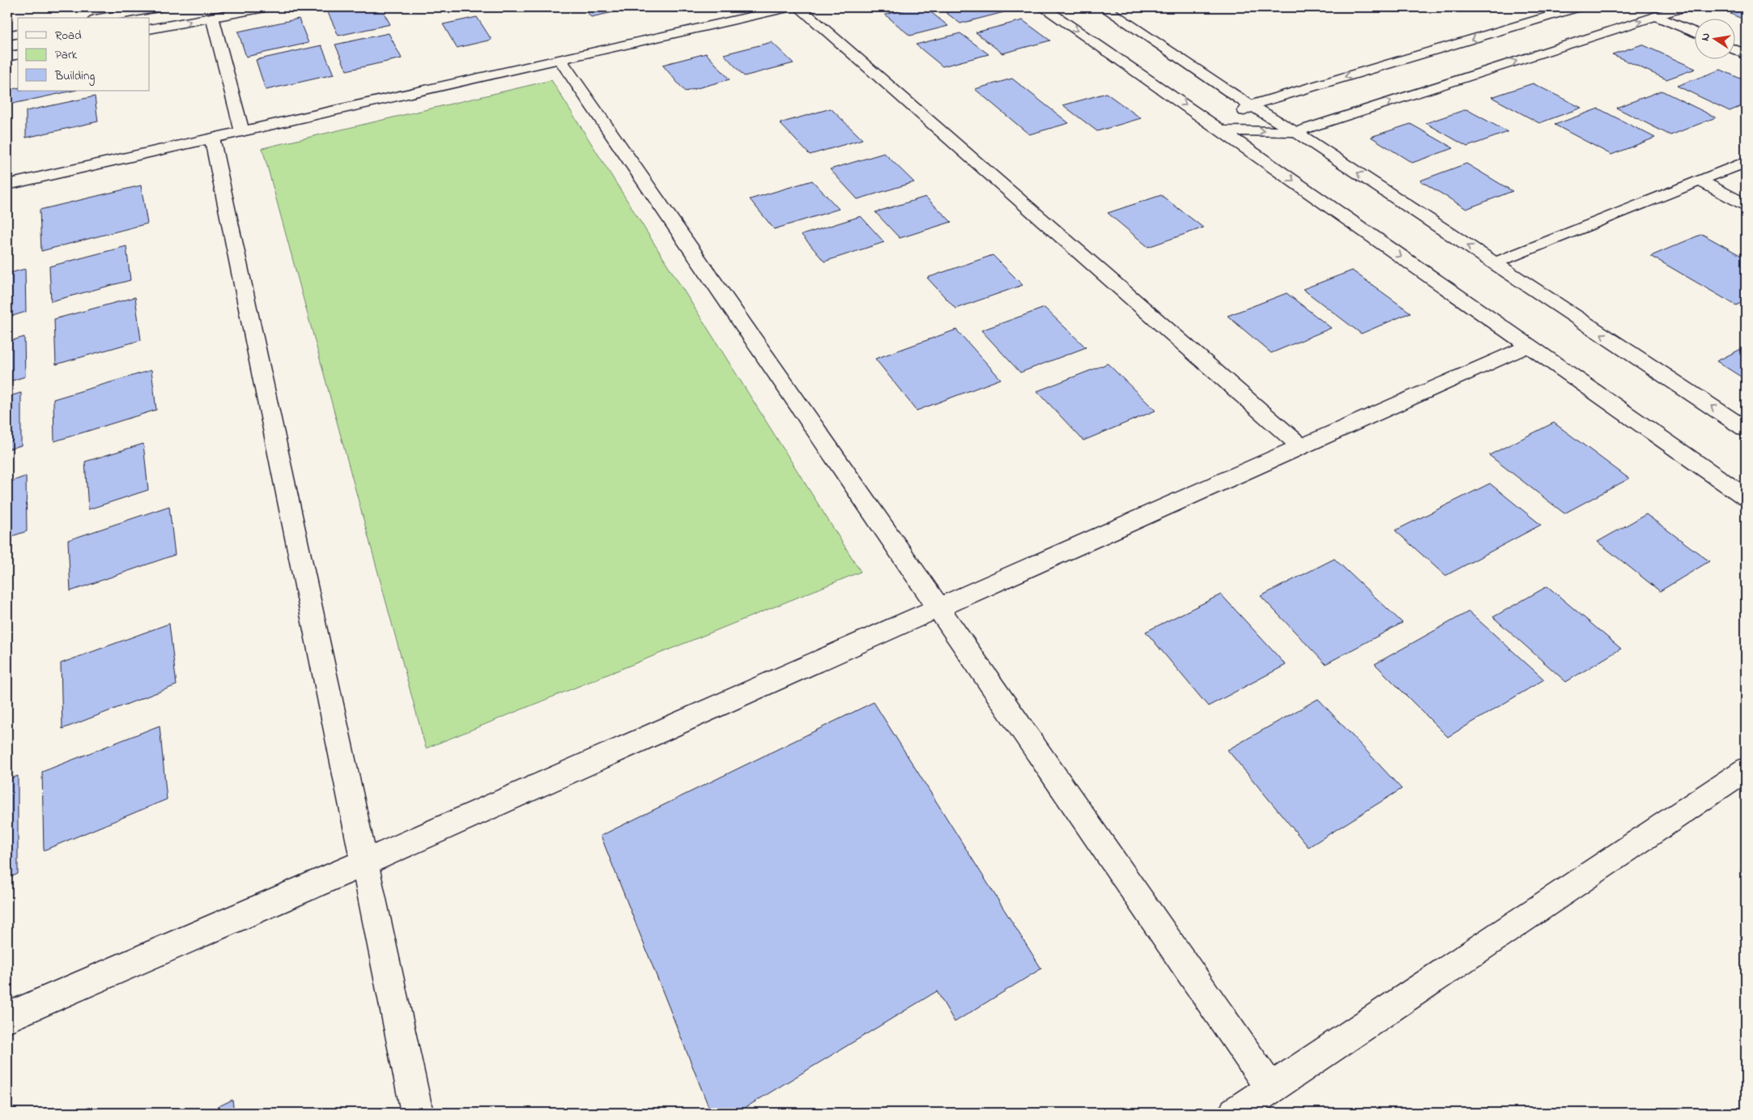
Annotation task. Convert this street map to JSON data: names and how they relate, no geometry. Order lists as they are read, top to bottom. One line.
{"legend":["Road","Park","Building"],"north":"left"}
